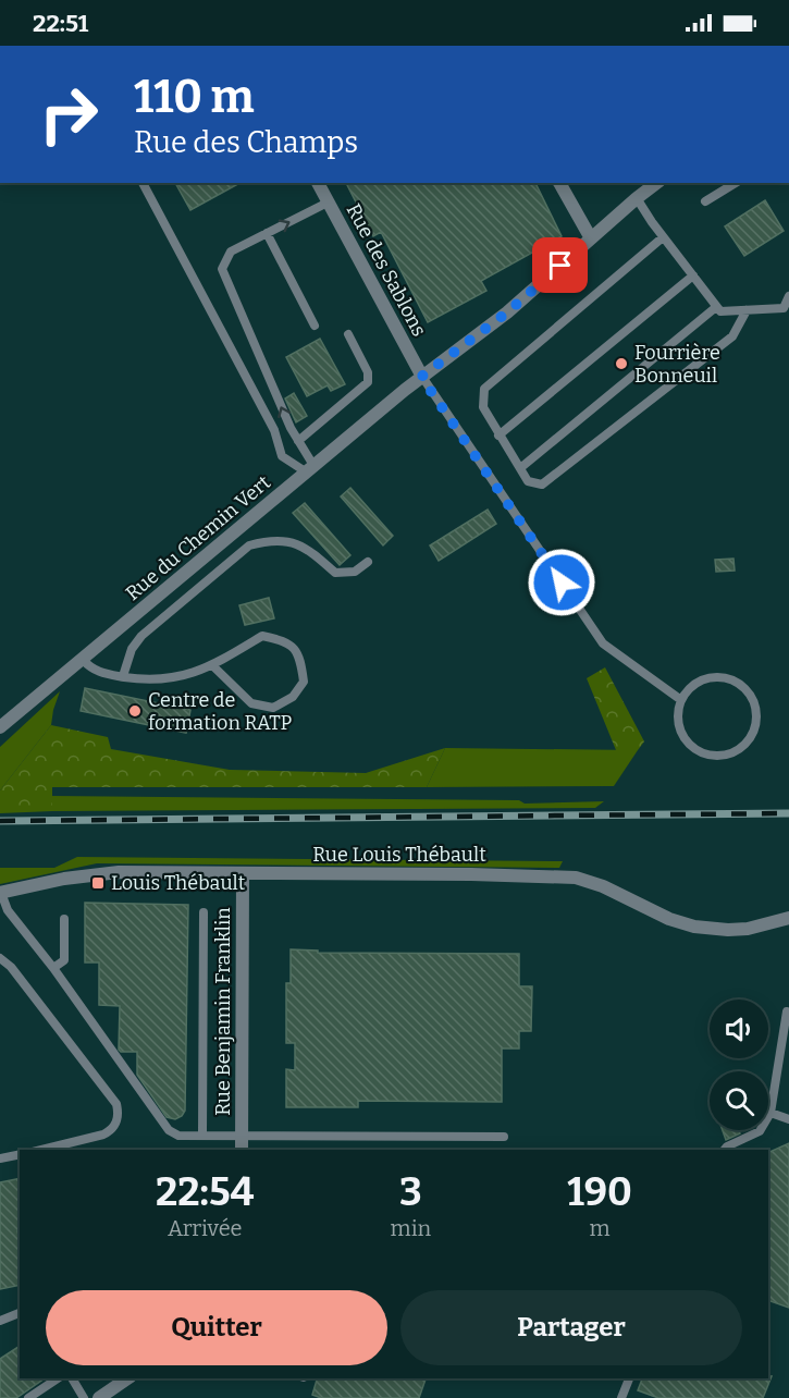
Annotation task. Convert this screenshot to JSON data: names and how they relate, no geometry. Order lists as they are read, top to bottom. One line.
{"streets":{"street":["Rue des Sablons","Rue du Chemin Vert","Rue Louis Thébault","Rue Benjamin Franklin"]},"crossings":[["Rue des Sablons","Rue du Chemin Vert"],["Rue Louis Thébault","Rue Benjamin Franklin"]],"places":{"other":["Fourrière Bonneuil","Centre de formation RATP"],"transit":["Louis Thébault"]},"page":{"status":"22:51","turn":["110 m","Rue des Champs"],"eta":["22:54","Arrivée","3","min","190","m"],"buttons":["Quitter","Partager"]}}
